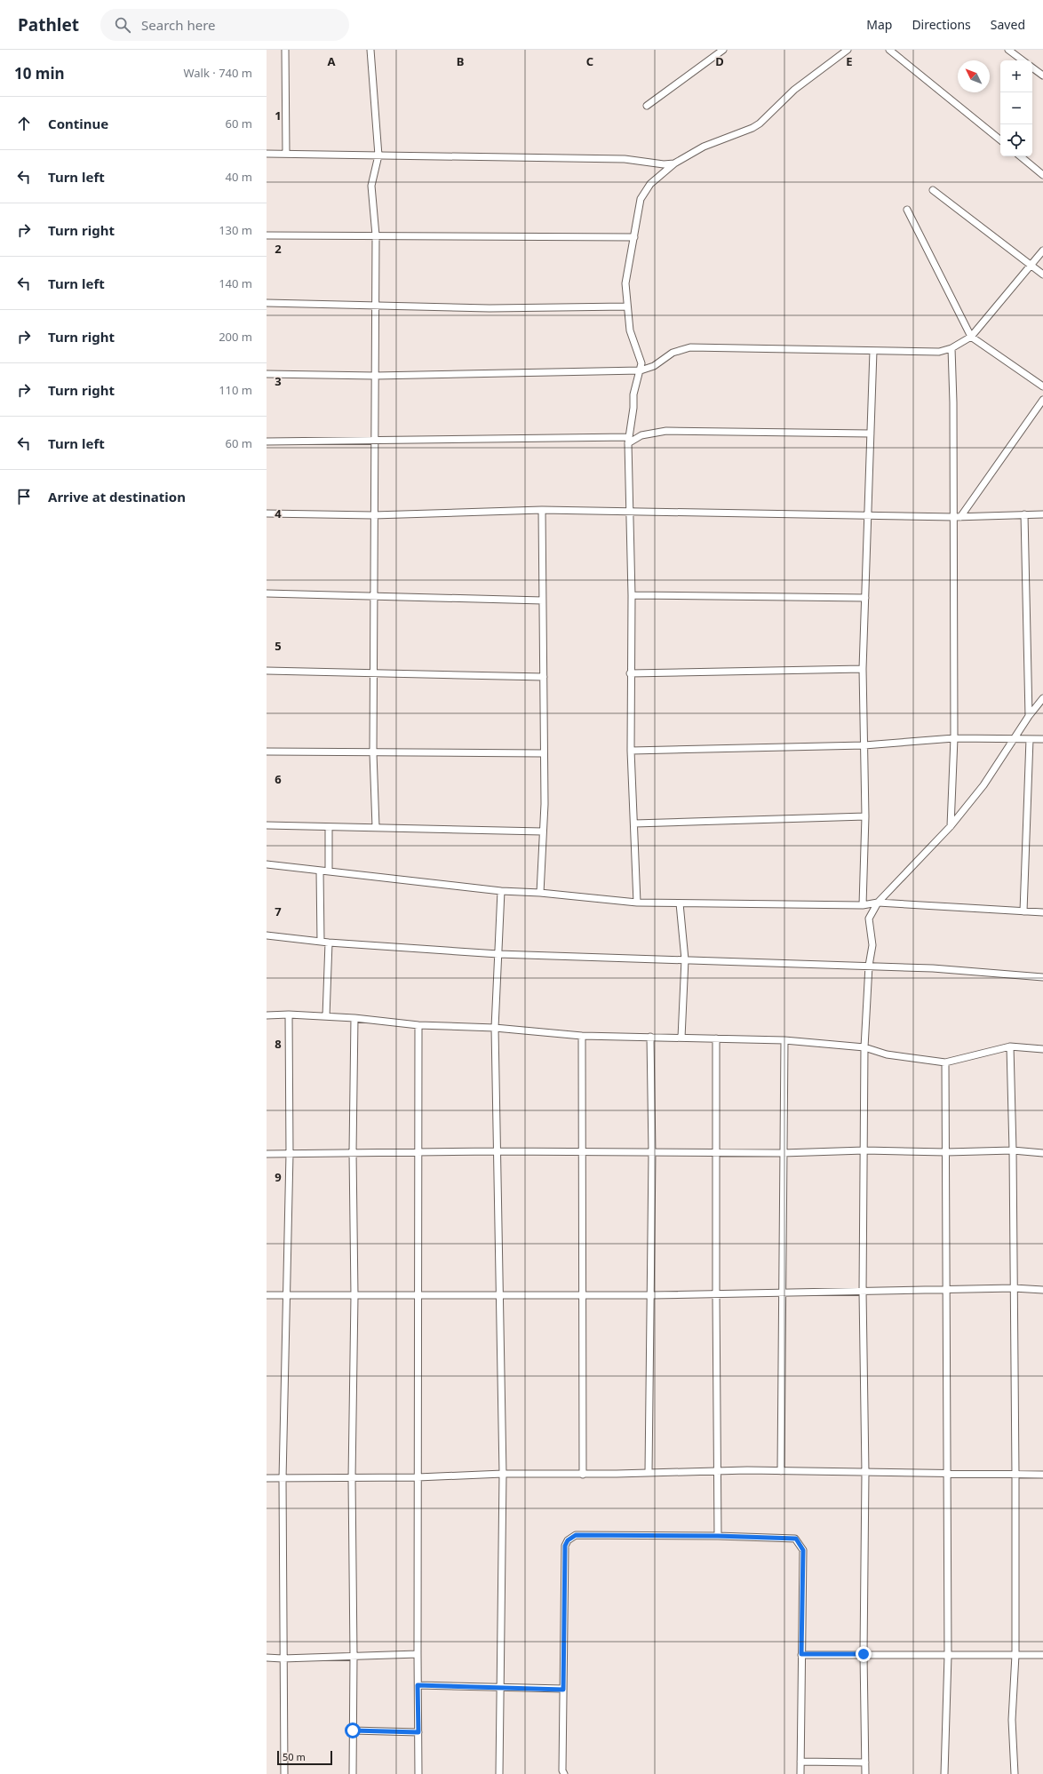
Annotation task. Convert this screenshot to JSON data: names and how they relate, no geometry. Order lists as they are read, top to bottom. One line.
{"scale_bar":"50 m","north":"top left","page":{"header":"Pathlet","search":"Search here","nav":["Map","Directions","Saved"],"heading":["10 min","Walk · 740 m"],"map_buttons":["+","−"],"list":[["Continue","60 m"],["Turn left","40 m"],["Turn right","130 m"],["Turn left","140 m"],["Turn right","200 m"],["Turn right","110 m"],["Turn left","60 m"],"Arrive at destination"],"scale":"50 m"},"grid":{"columns":["A","B","C","D","E"],"rows":["1","2","3","4","5","6","7","8","9"]}}
